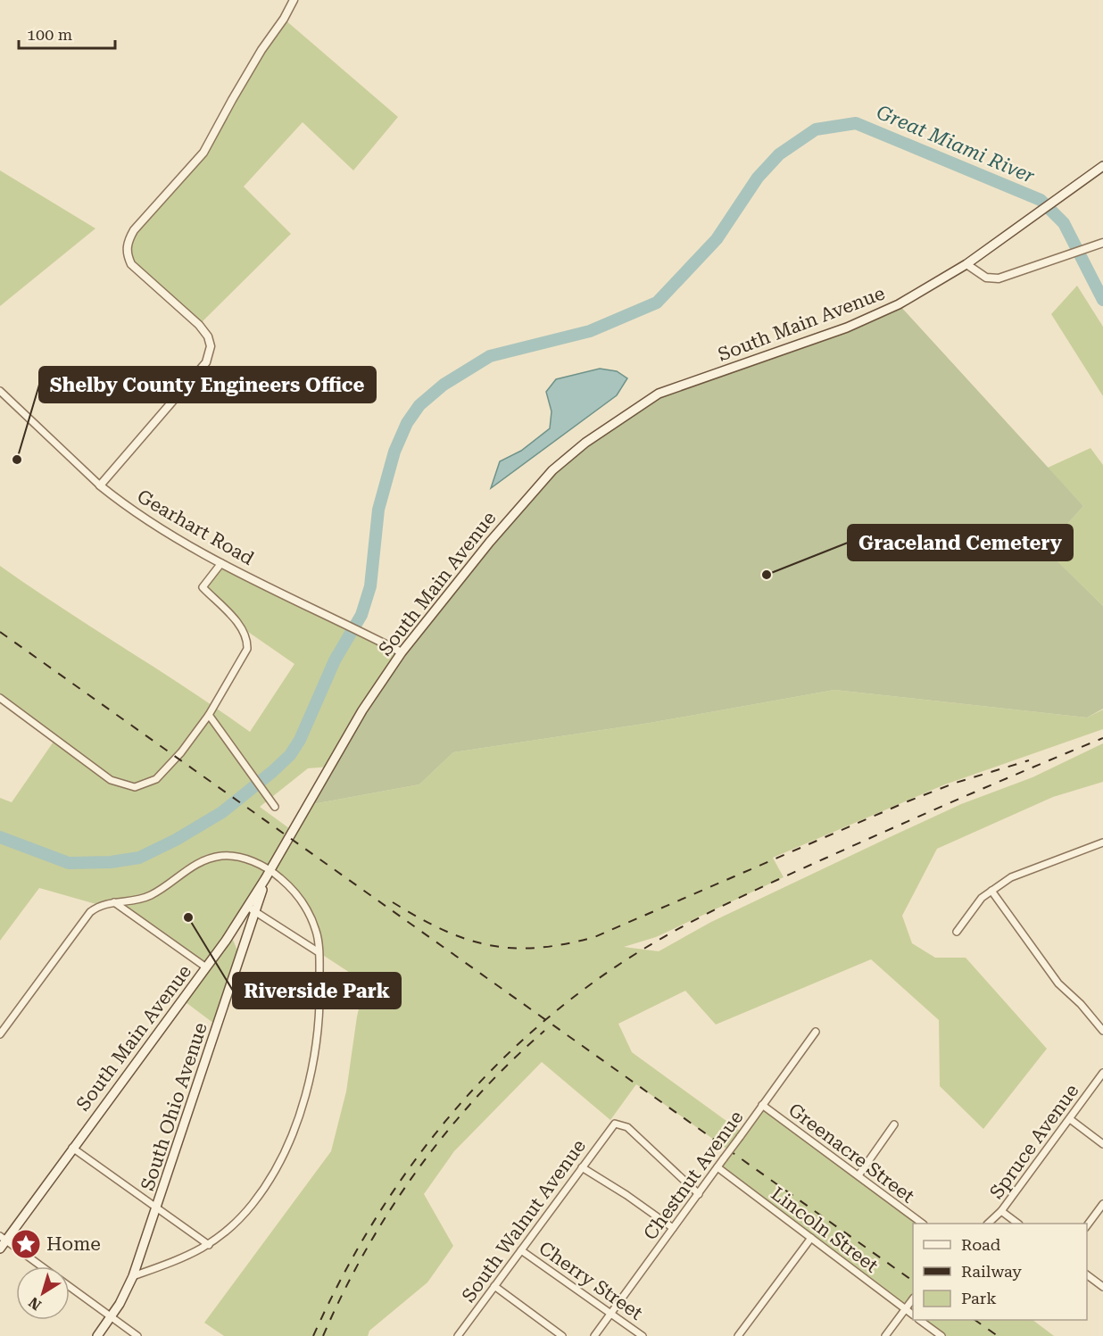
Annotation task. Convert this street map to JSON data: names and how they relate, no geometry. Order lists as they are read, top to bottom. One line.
{"streets":{"main road":["South Main Avenue","South Ohio Avenue"],"street":["Gearhart Road","Spruce Avenue","Greenacre Street","Chestnut Avenue","South Walnut Avenue","Lincoln Street","Cherry Street"]},"crossings":[["South Main Avenue","Gearhart Road"],["South Main Avenue","South Ohio Avenue"],["Greenacre Street","Chestnut Avenue"],["Chestnut Avenue","South Walnut Avenue"],["Chestnut Avenue","Lincoln Street"],["Chestnut Avenue","Cherry Street"],["South Walnut Avenue","Cherry Street"]],"water":["Great Miami River"],"places":{"other":["Shelby County Engineers Office","Graceland Cemetery","Riverside Park"],"place":["Home"]},"legend":["Road","Railway","Park"],"scale_bar":"100 m","north":"bottom left"}
